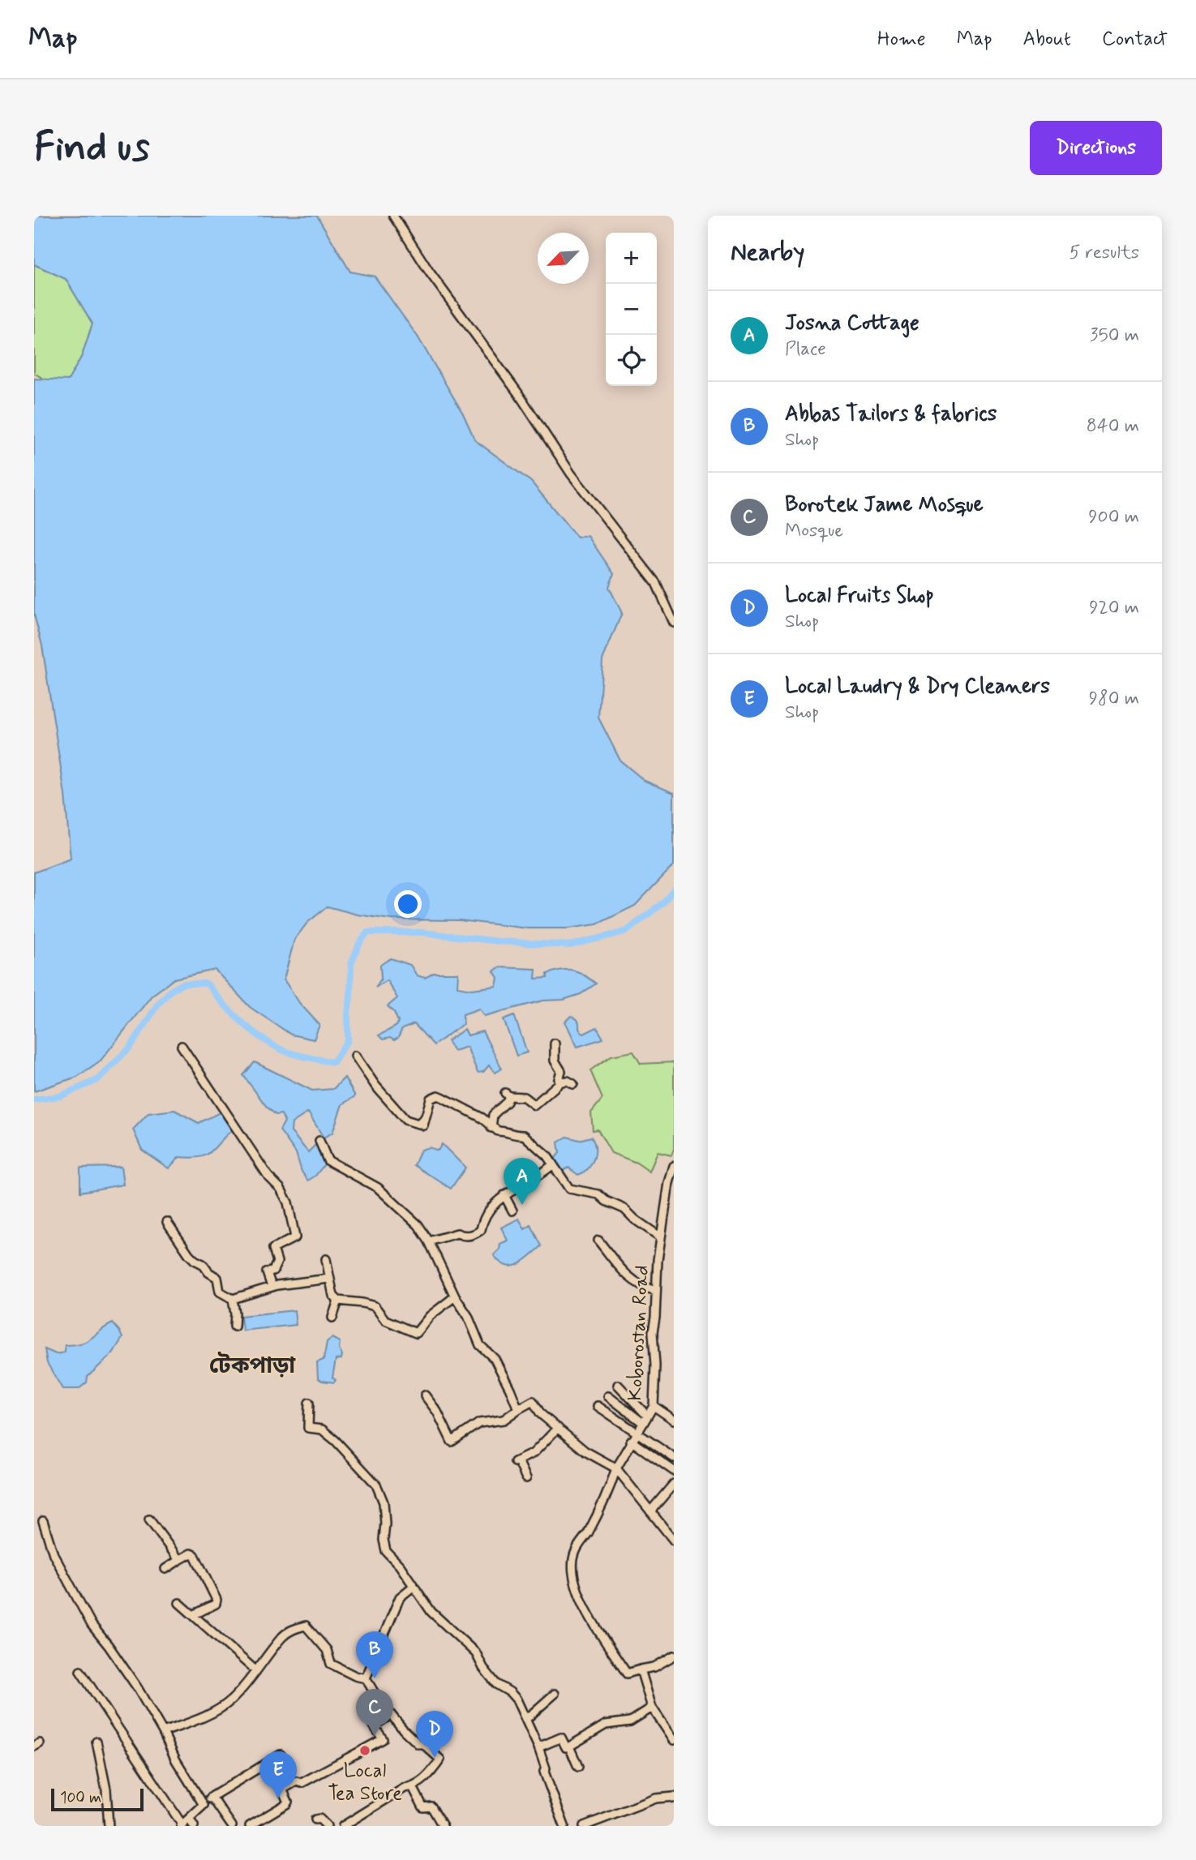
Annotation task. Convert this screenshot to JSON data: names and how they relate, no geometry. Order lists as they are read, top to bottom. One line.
{"streets":{"street":["Koborostan Road"]},"districts":["টেকপাড়া"],"places":["Local Tea Store"],"scale_bar":"100 m","north":"bottom left","page":{"header":"Map","nav":["Home","Map","About","Contact"],"buttons":"Directions","title":"Find us","heading":["Nearby","5 results"],"map_buttons":["+","−"],"list":[{"mark":"A","name":"Josna Cottage","note":"Place","value":"350 m"},{"mark":"B","name":"Abbas Tailors & fabrics","note":"Shop","value":"840 m"},{"mark":"C","name":"Borotek Jame Mosque","note":"Mosque","value":"900 m"},{"mark":"D","name":"Local Fruits Shop","note":"Shop","value":"920 m"},{"mark":"E","name":"Local Laudry & Dry Cleaners","note":"Shop","value":"980 m"}],"pins":["A","B","C","D","E"],"scale":"100 m"}}
